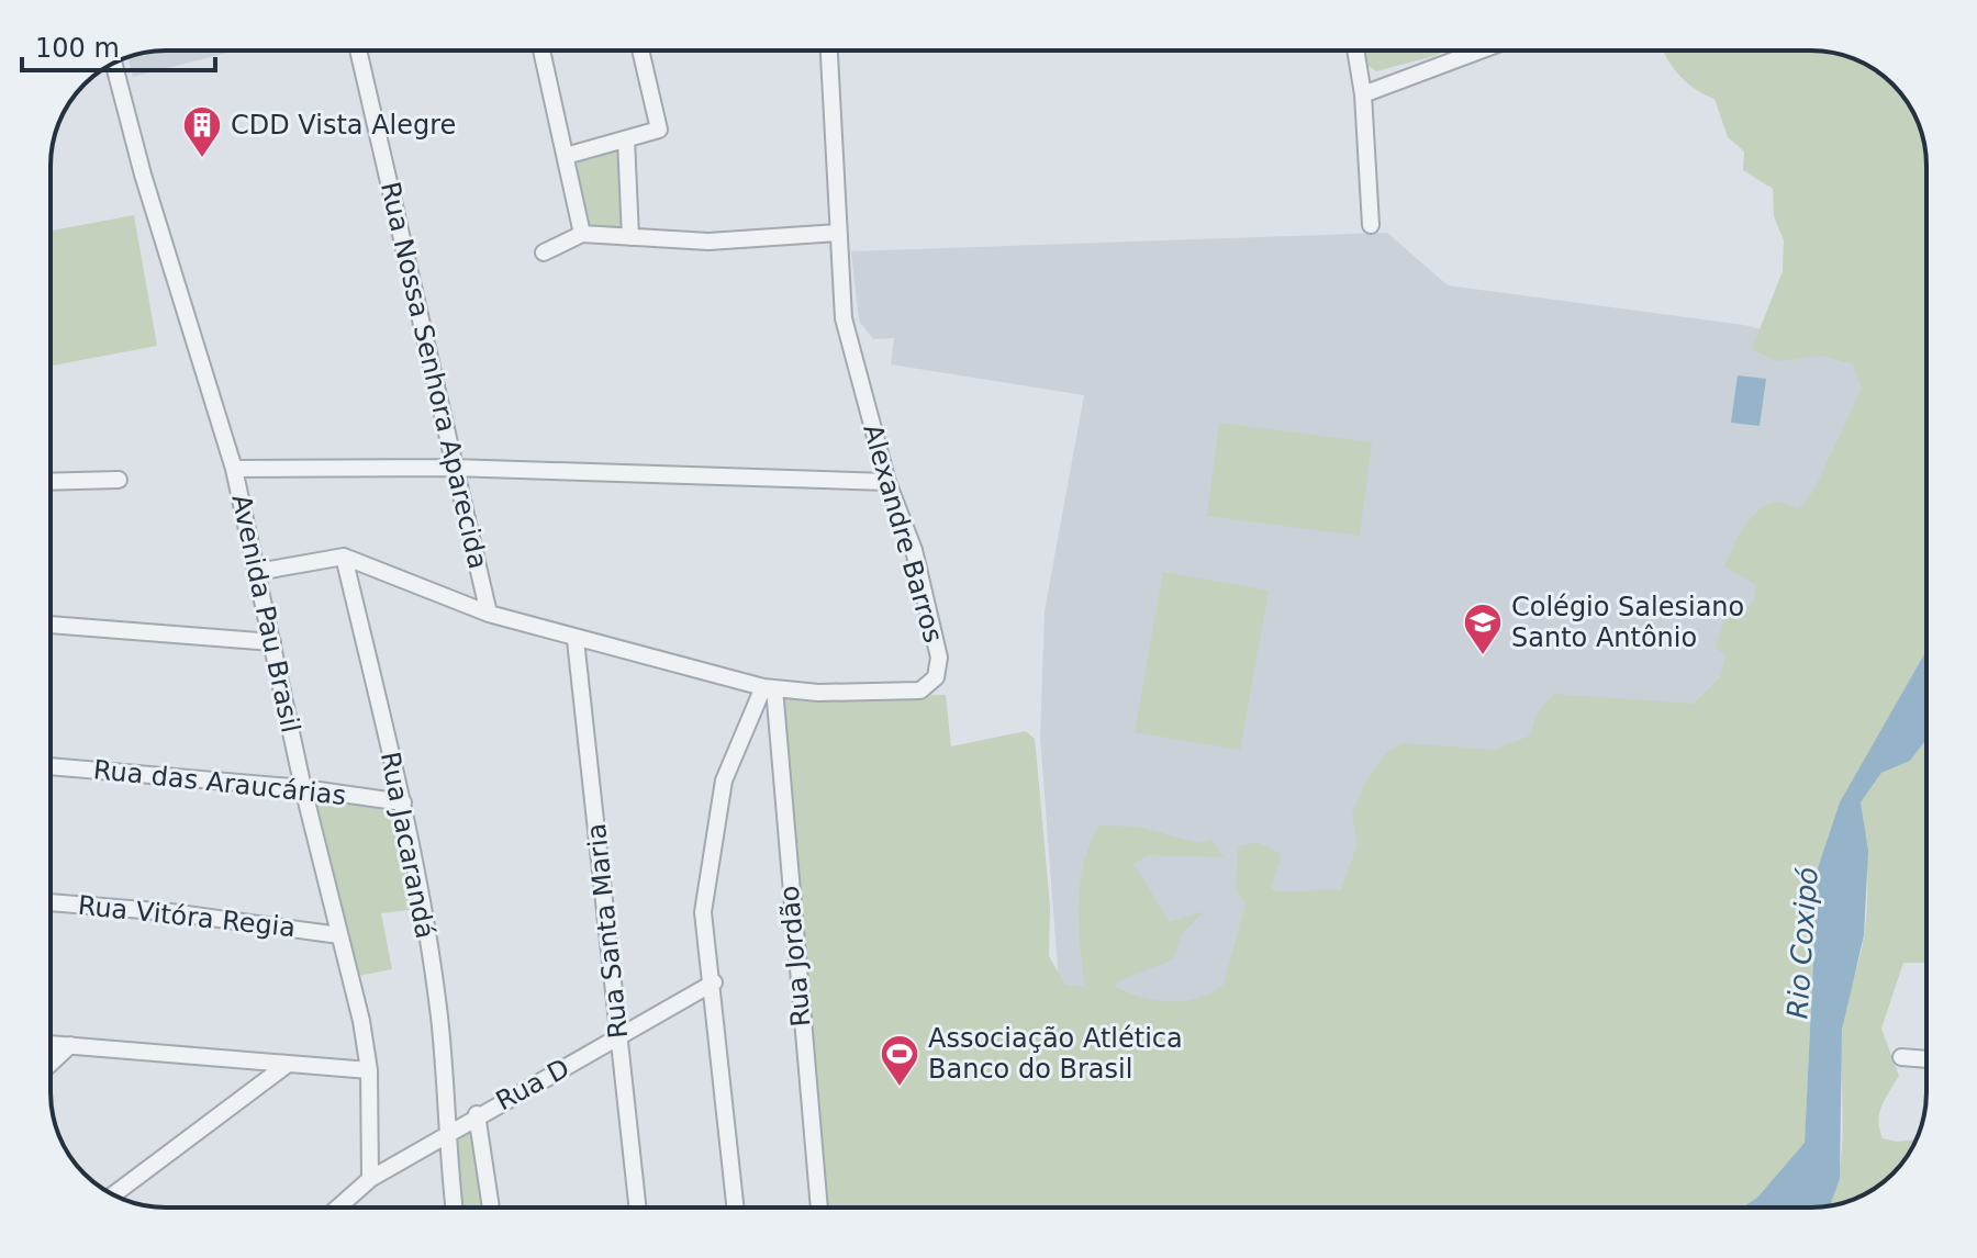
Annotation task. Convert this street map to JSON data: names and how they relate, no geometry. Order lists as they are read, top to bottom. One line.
{"streets":{"street":["Rua Nossa Senhora Aparecida","Alexandre Barros","Avenida Pau Brasil","Rua das Araucárias","Rua Jacarandá","Rua Vitóra Regia","Rua Santa Maria","Rua Jordão","Rua D"]},"crossings":[["Rua Nossa Senhora Aparecida","Alexandre Barros"],["Alexandre Barros","Rua Jacarandá"],["Alexandre Barros","Rua Santa Maria"],["Alexandre Barros","Rua Jordão"],["Avenida Pau Brasil","Rua das Araucárias"],["Avenida Pau Brasil","Rua Vitóra Regia"],["Avenida Pau Brasil","Rua D"],["Rua das Araucárias","Rua Jacarandá"],["Rua Jacarandá","Rua D"],["Rua Santa Maria","Rua D"]],"water":["Rio Coxipó"],"places":{"building":["CDD Vista Alegre"],"school or university":["Colégio Salesiano Santo Antônio"],"sports":["Associação Atlética Banco do Brasil"]},"scale_bar":"100 m"}
